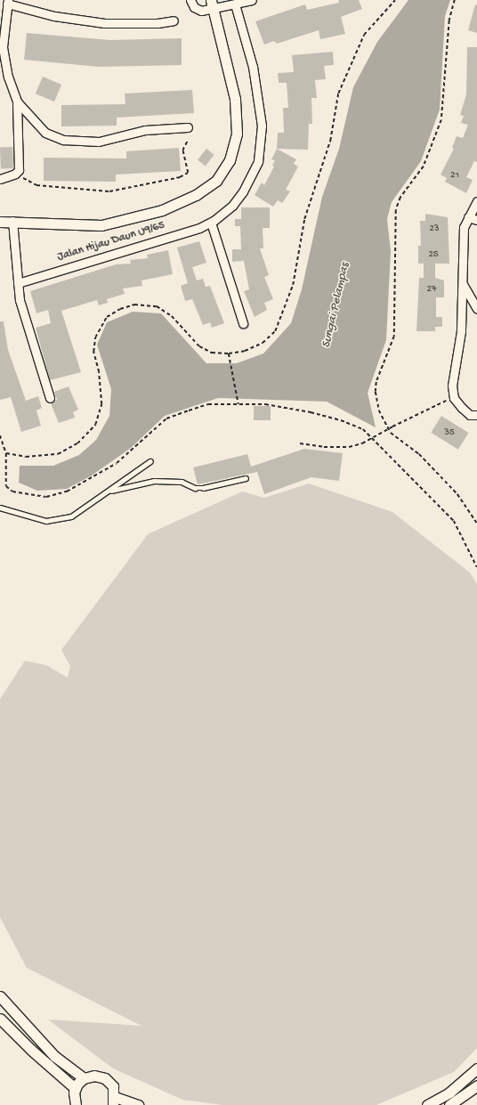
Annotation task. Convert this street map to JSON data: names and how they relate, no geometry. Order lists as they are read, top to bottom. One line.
{"streets":{"street":["Jalan Hijau Daun U9/65"]},"water":["Sungai Pelampas"],"house_numbers":["21","23","25","27","35"]}
